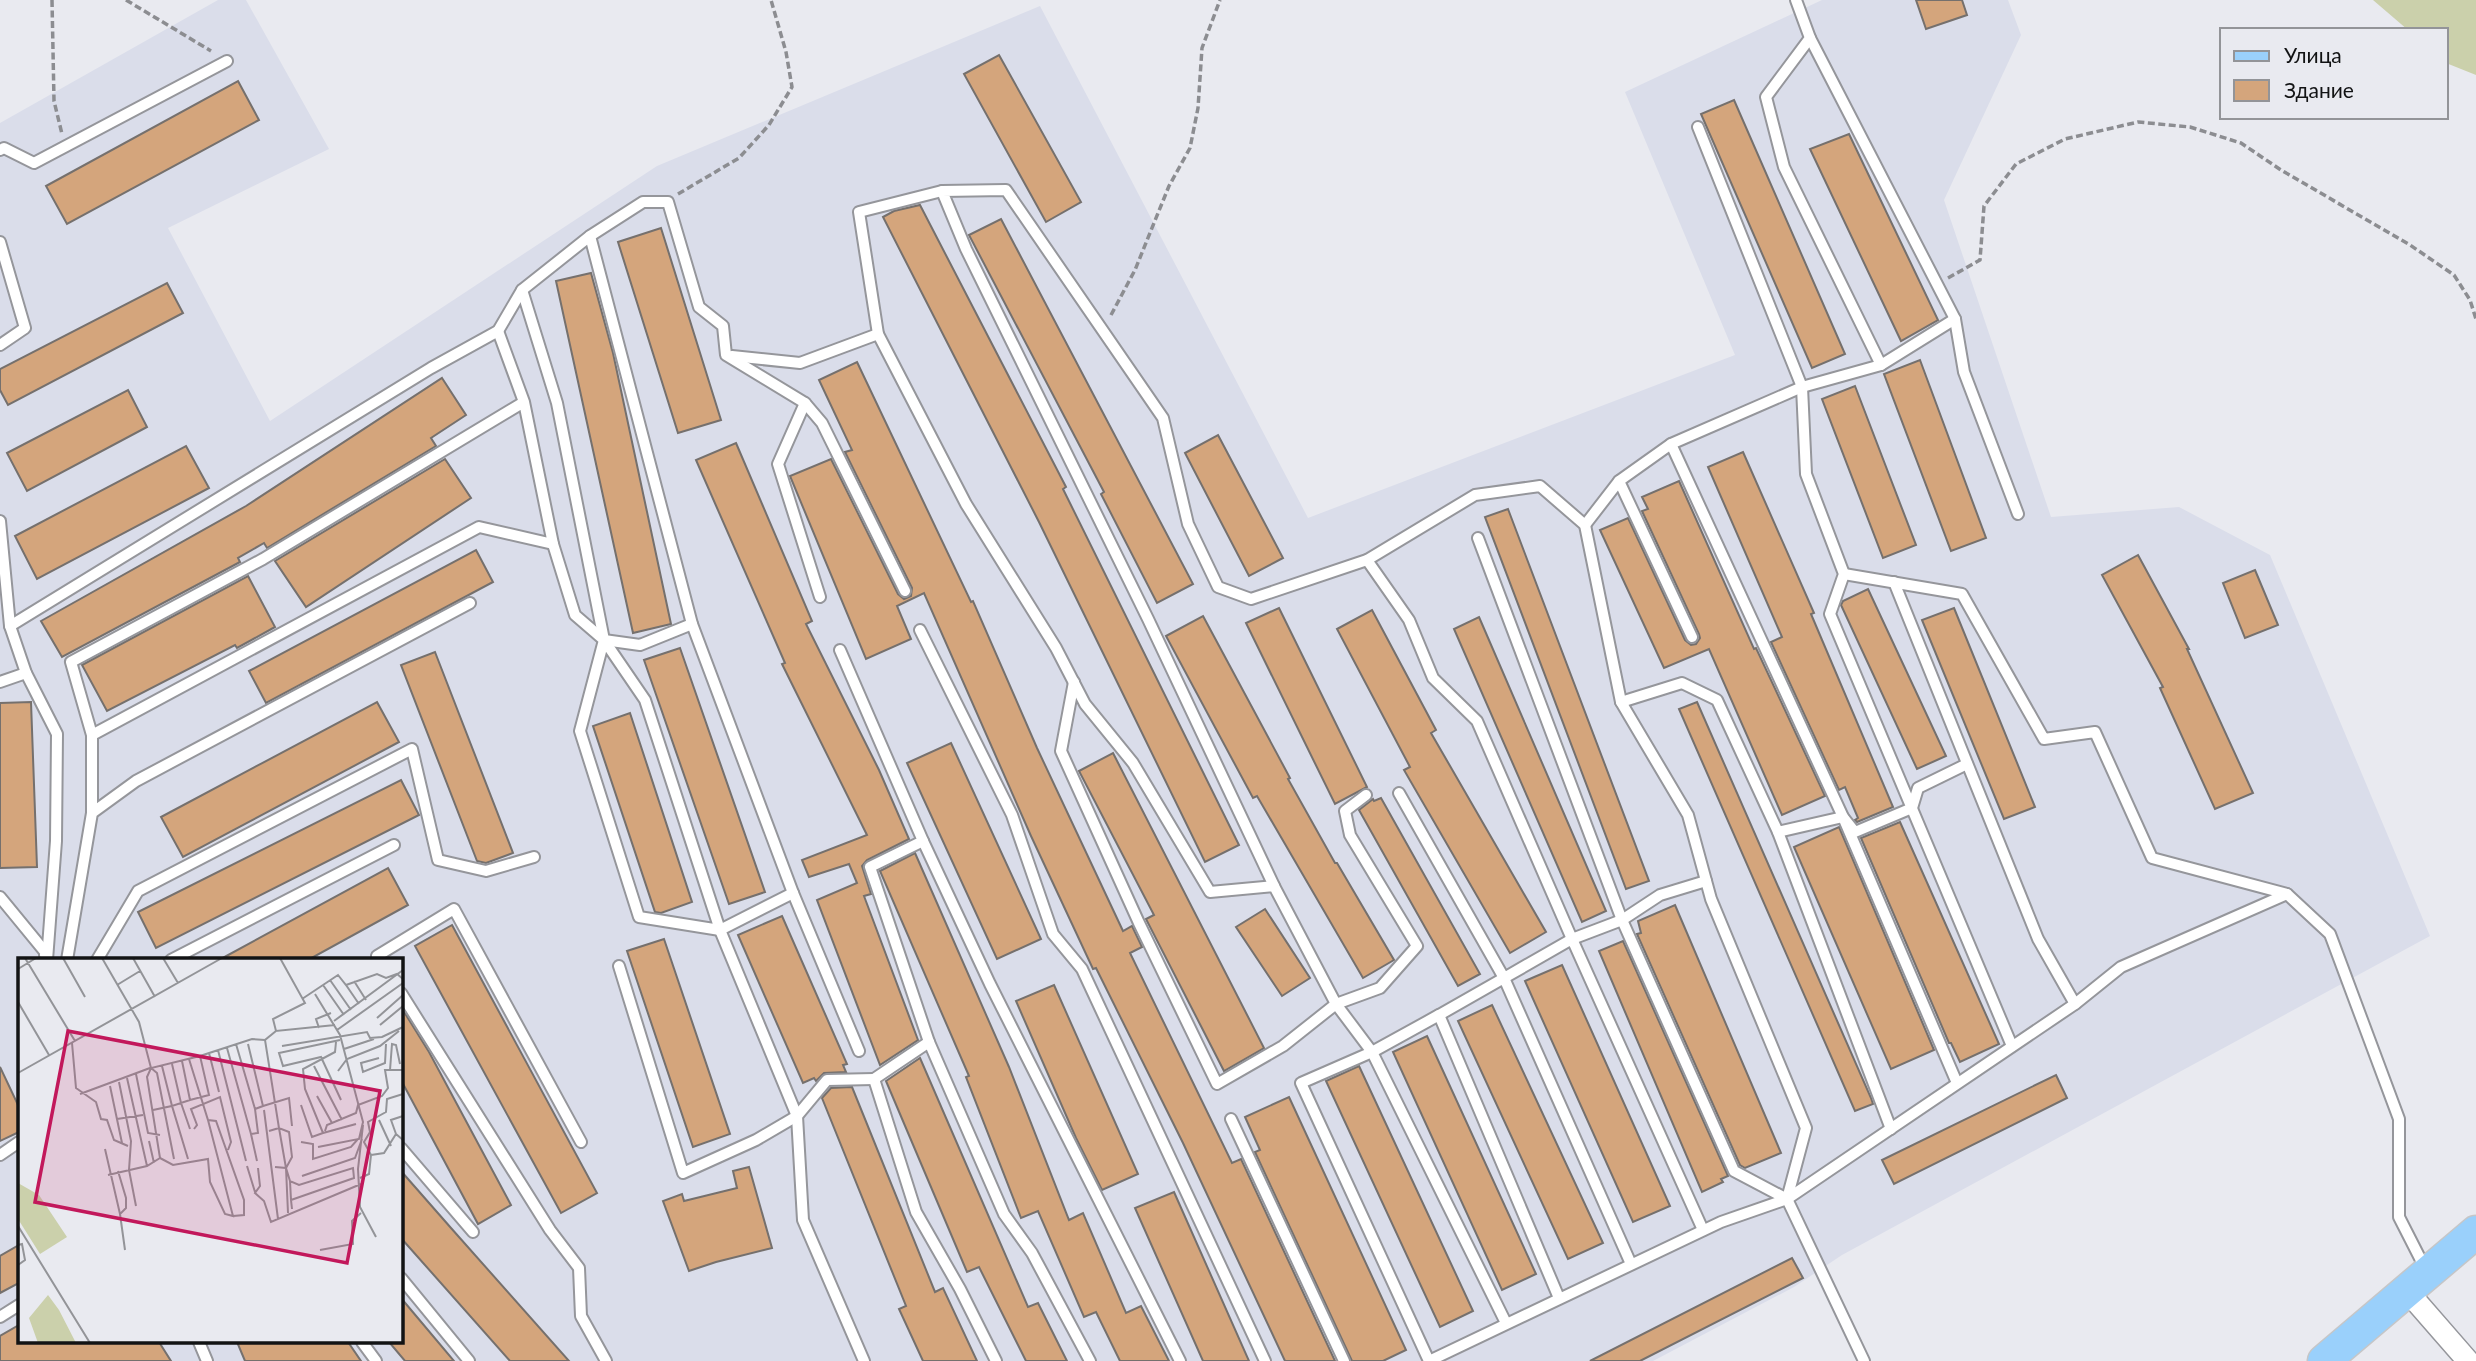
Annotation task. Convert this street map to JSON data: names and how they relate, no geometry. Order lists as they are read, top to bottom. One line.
{"legend":["Улица","Здание"]}
